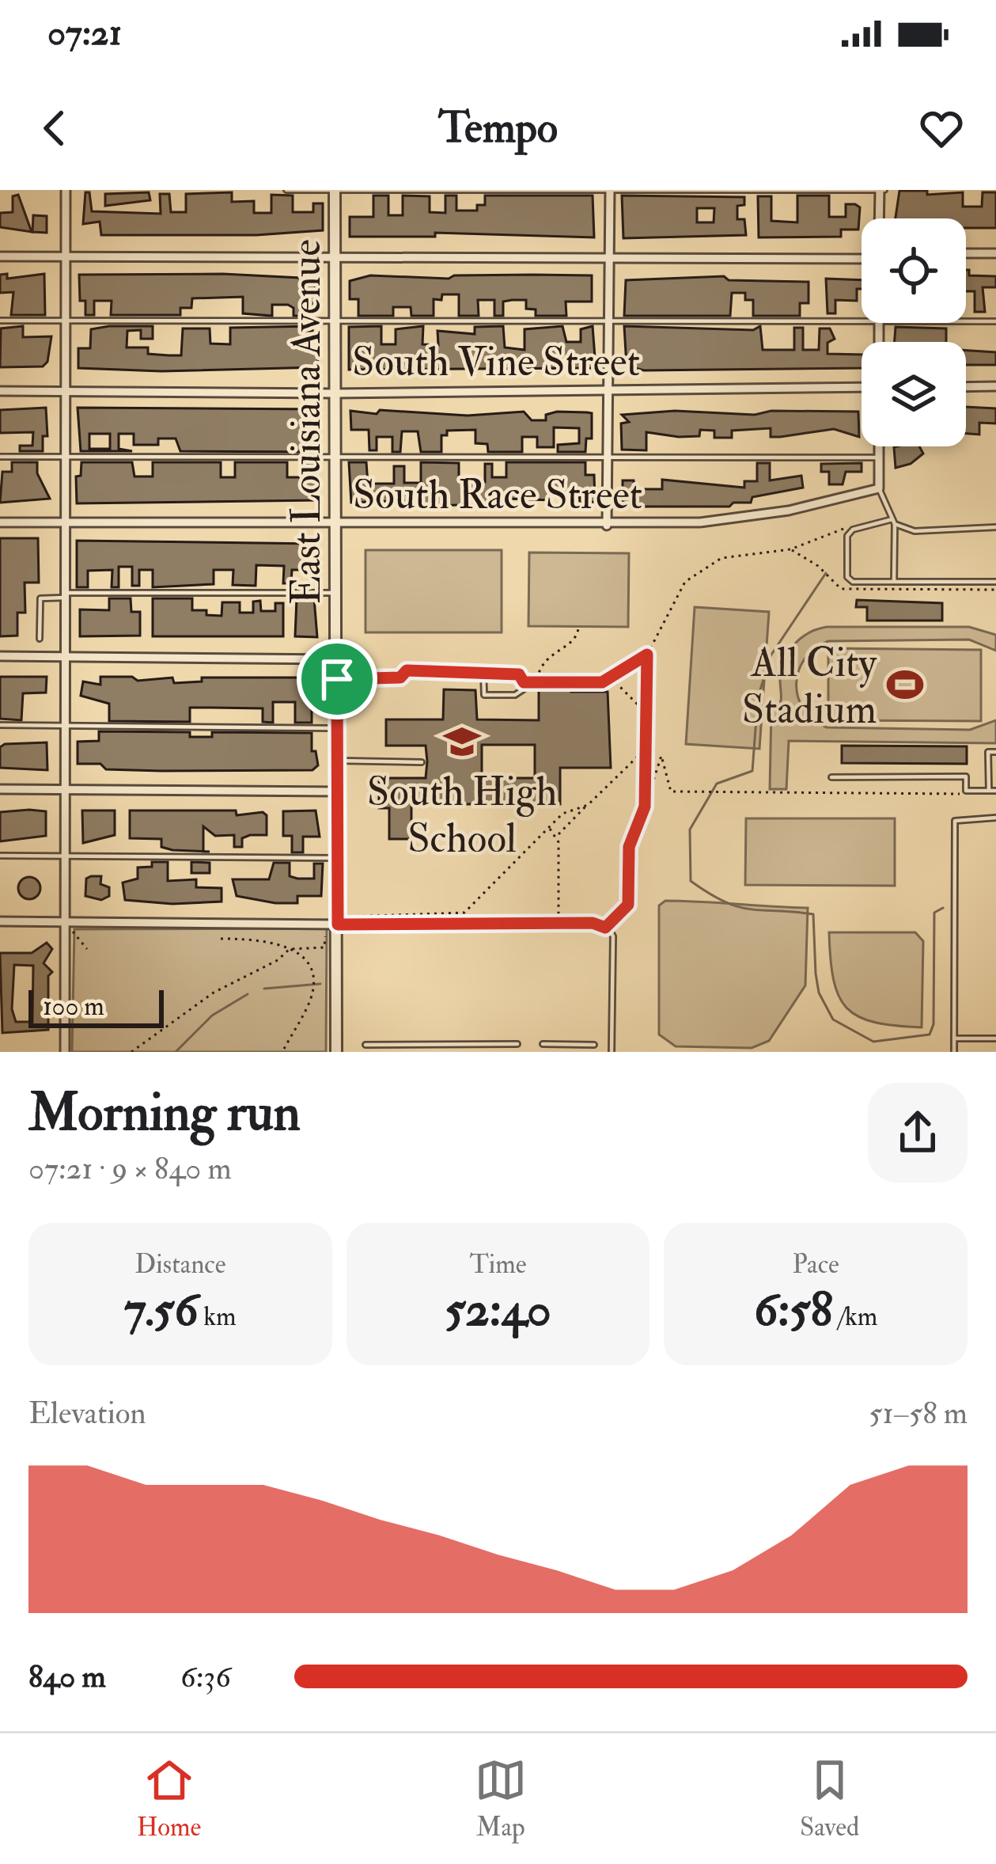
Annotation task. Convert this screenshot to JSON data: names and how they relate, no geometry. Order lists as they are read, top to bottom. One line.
{"streets":{"street":["South Vine Street","East Louisiana Avenue","South Race Street"]},"crossings":[["South Vine Street","East Louisiana Avenue"],["East Louisiana Avenue","South Race Street"]],"places":{"sports":["All City Stadium"],"school or university":["South High School"]},"scale_bar":"100 m","page":{"status":"07:21","header":"Tempo","scale":"100 m","heading":["Morning run","07:21 · 9 × 840 m"],"stats":[["Distance","7.56 km"],["Time","52:40"],["Pace","6:58 /km"]],"chart":["Elevation","51–58 m"],"list":[{"name":"840 m","note":"6:36"}],"tabs":["Home","Map","Saved"]}}
